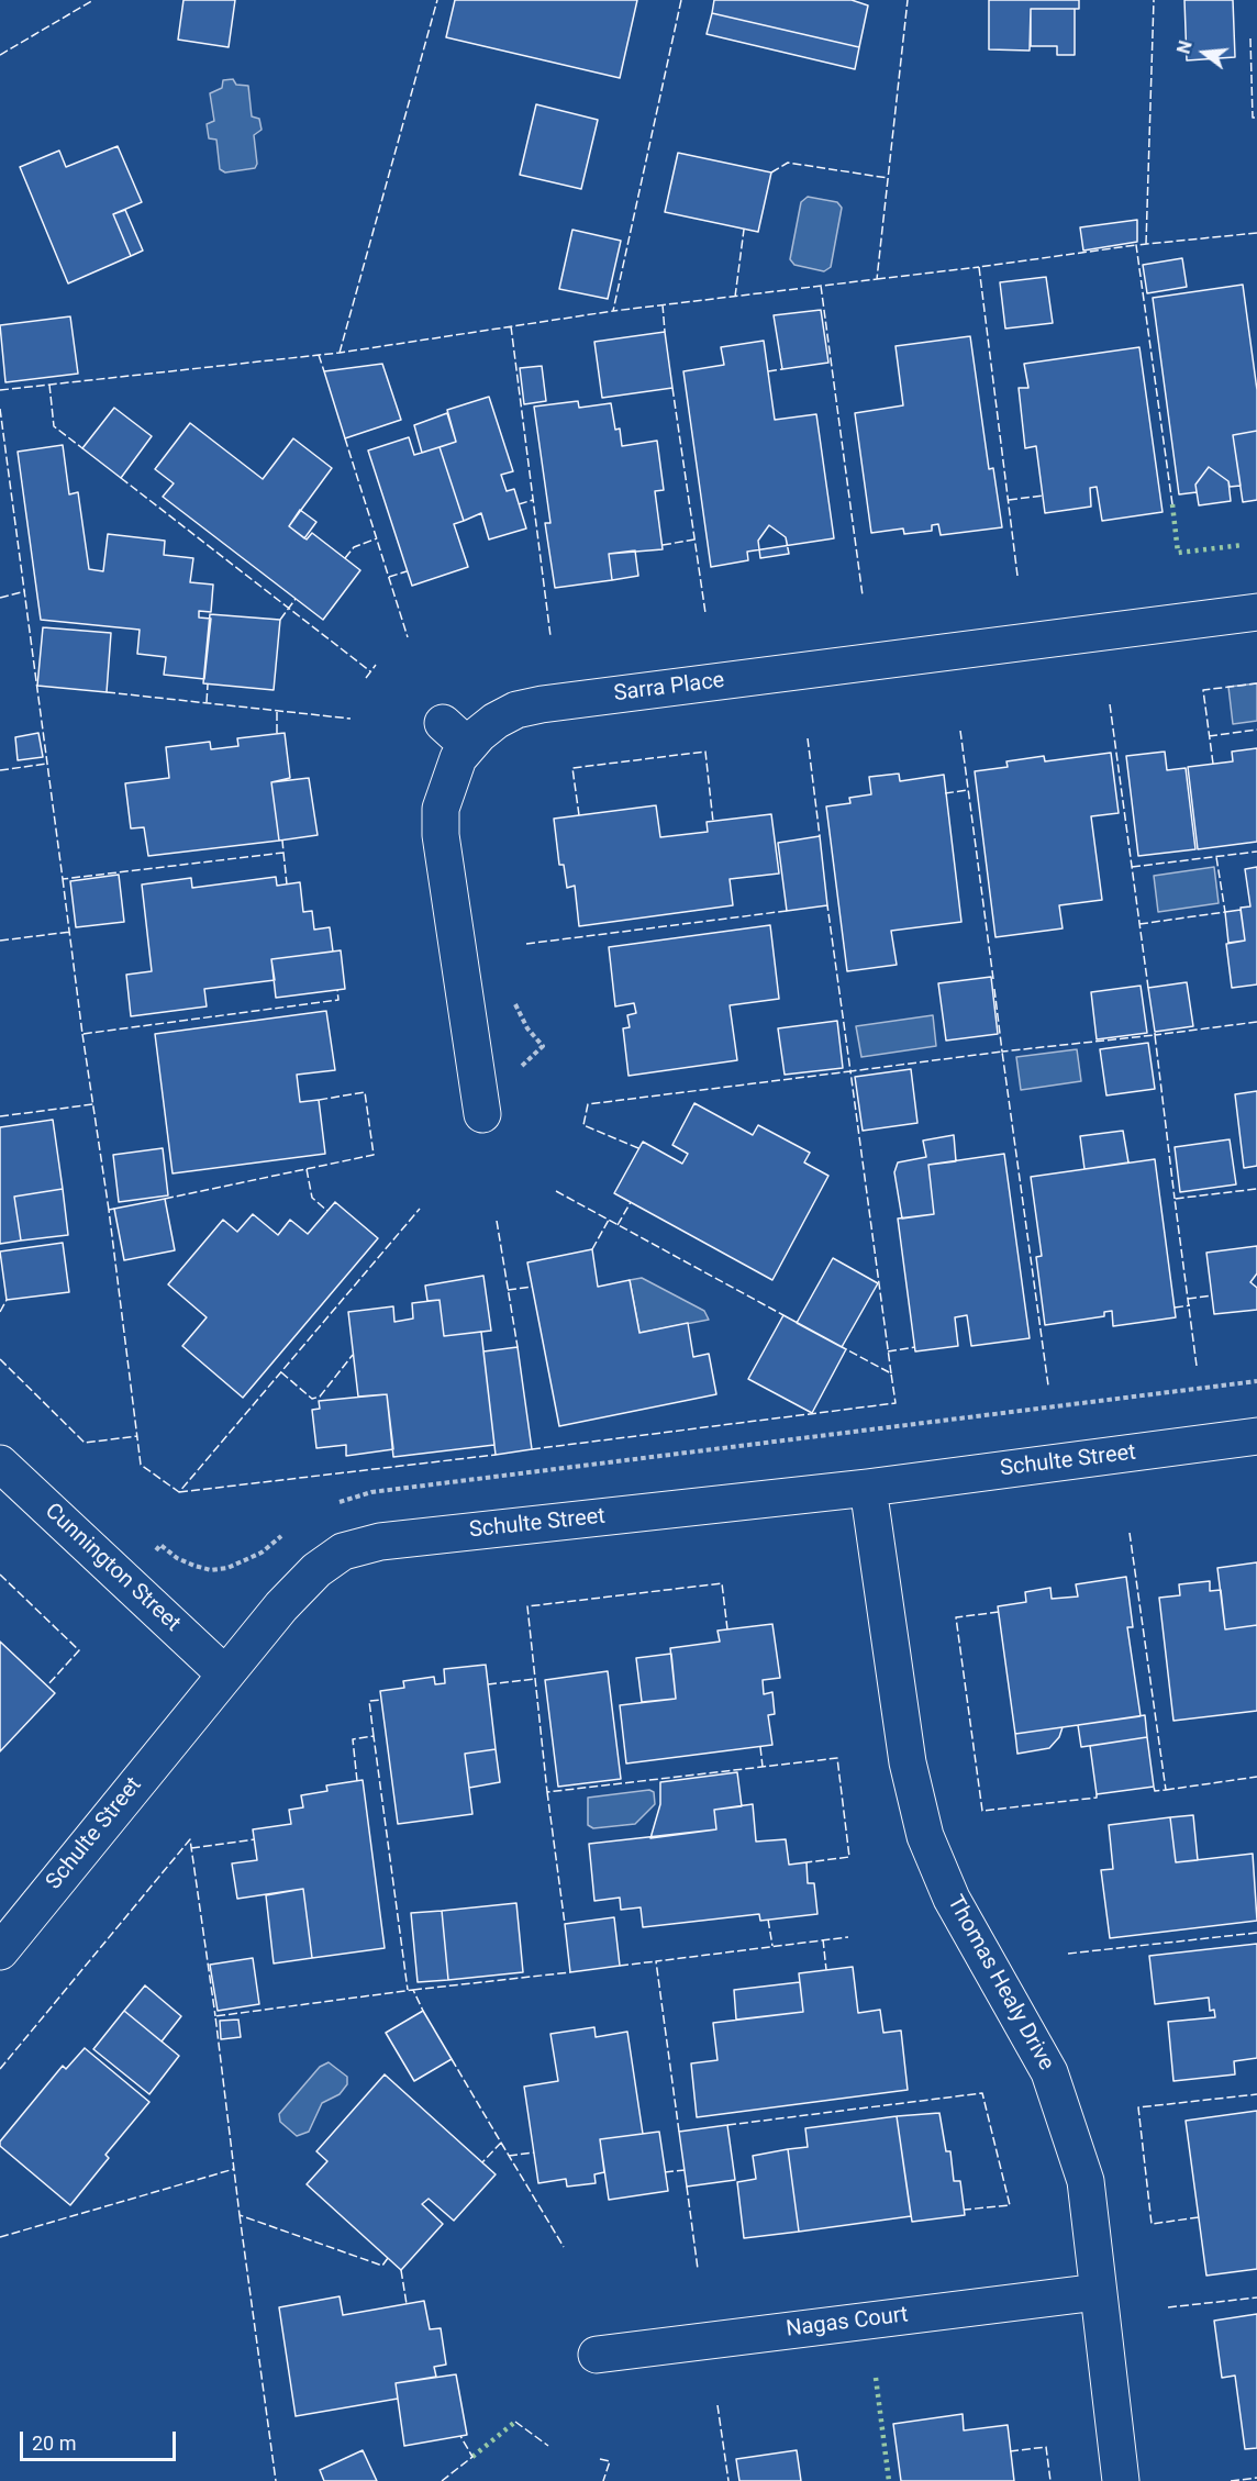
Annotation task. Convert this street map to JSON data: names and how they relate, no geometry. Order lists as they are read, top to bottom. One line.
{"streets":{"street":["Sarra Place","Schulte Street","Cunnington Street","Thomas Healy Drive","Nagas Court"]},"crossings":[["Schulte Street","Cunnington Street"],["Schulte Street","Thomas Healy Drive"],["Thomas Healy Drive","Nagas Court"]],"scale_bar":"20 m","north":"left"}
